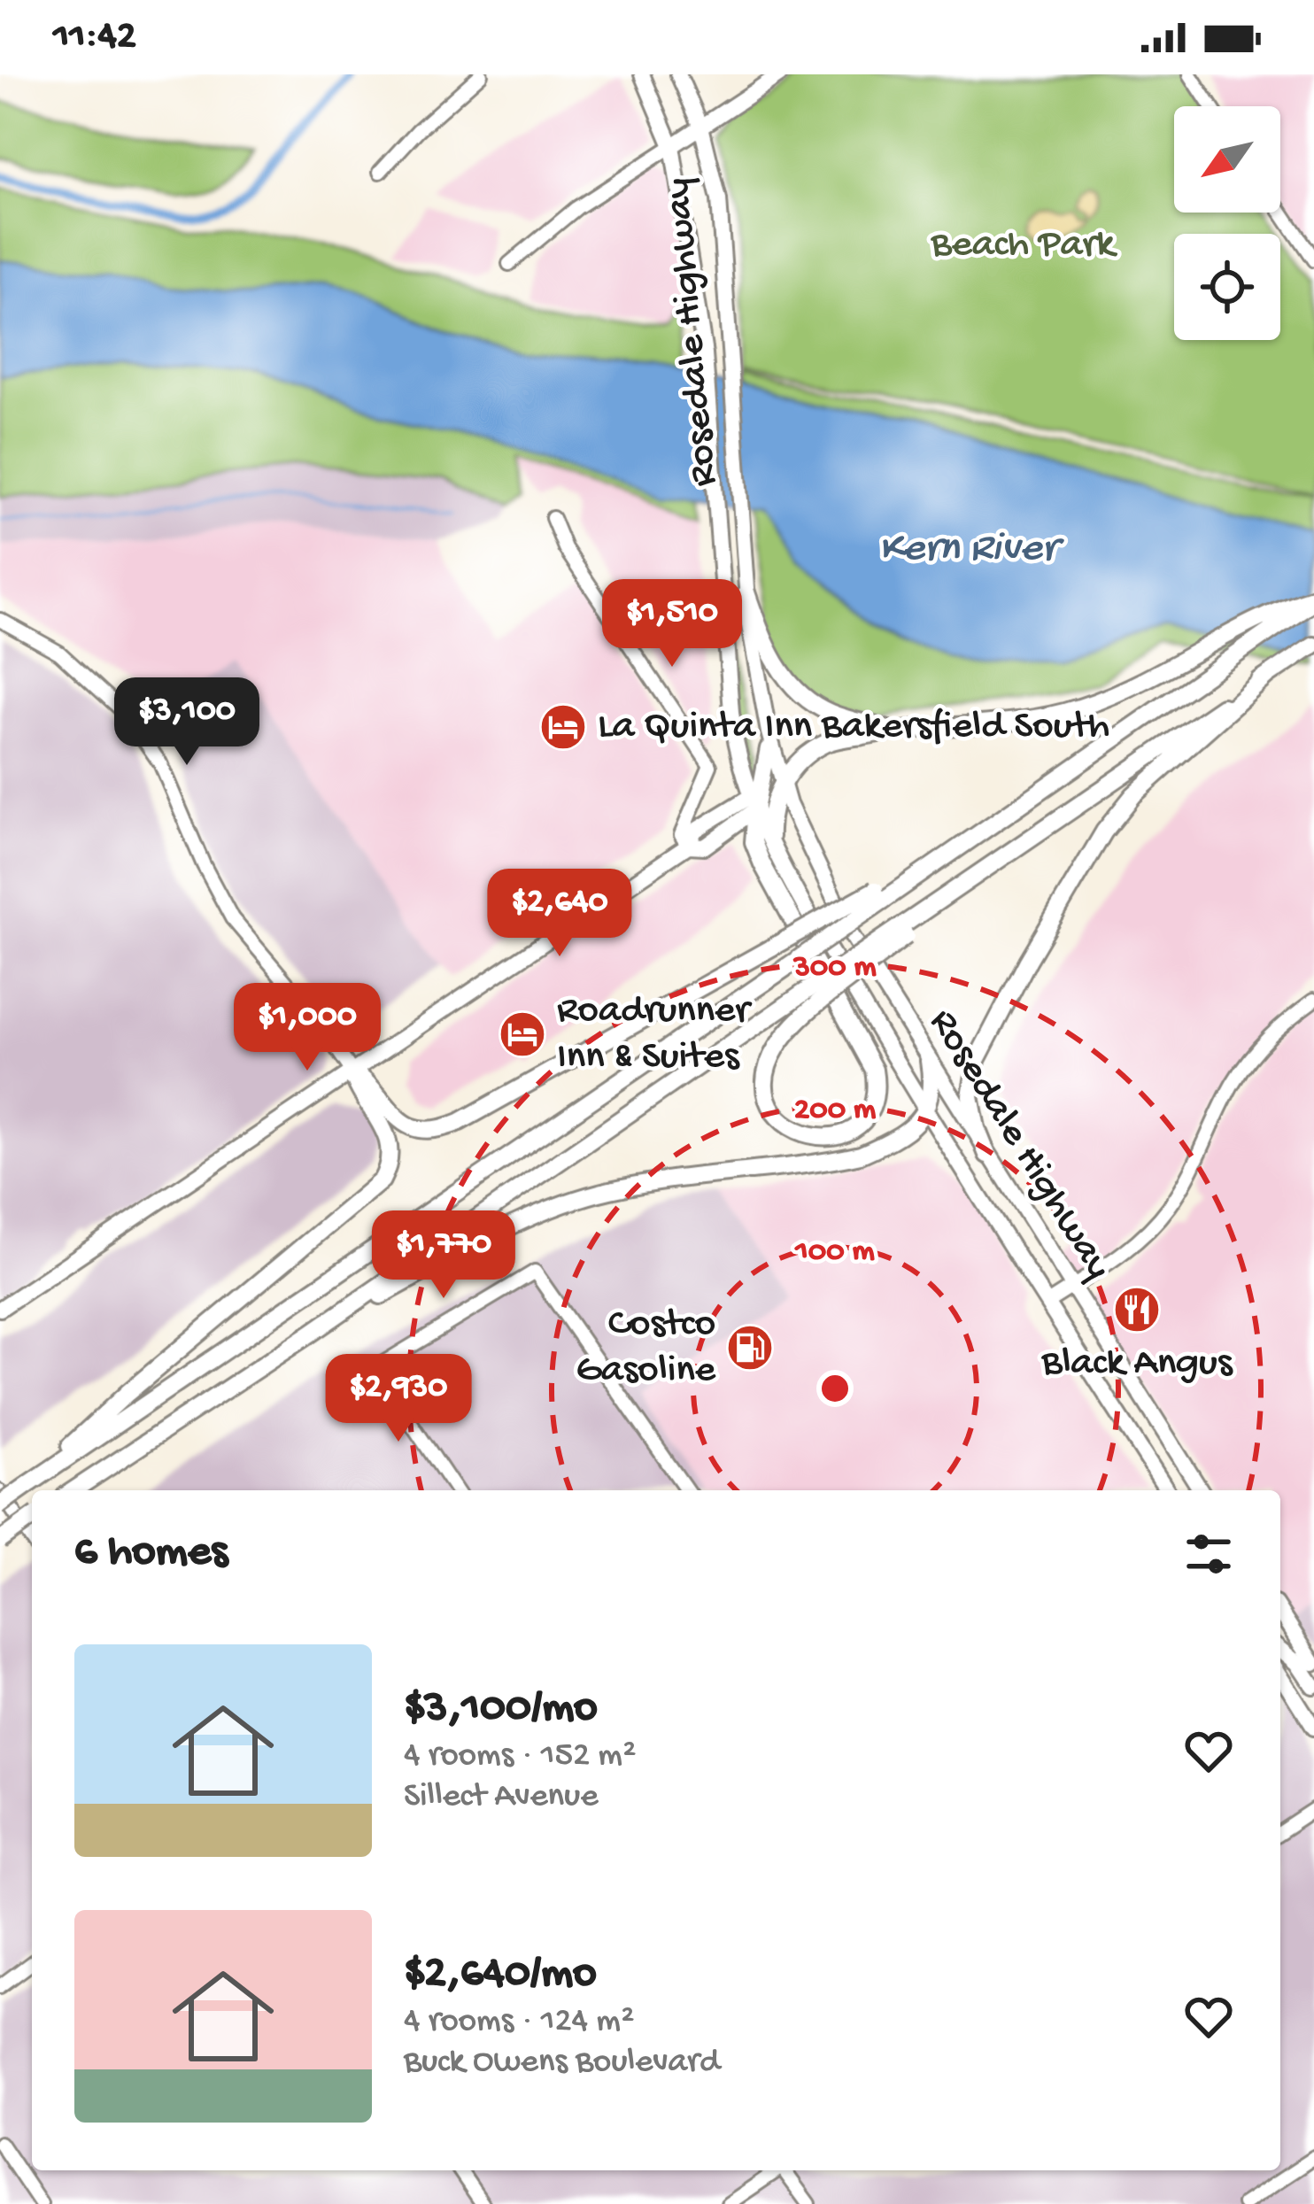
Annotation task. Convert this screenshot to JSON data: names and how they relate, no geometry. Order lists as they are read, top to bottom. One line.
{"streets":{"main road":["Rosedale Highway"]},"water":["Kern River"],"parks":["Beach Park"],"places":{"hotel":["La Quinta Inn Bakersfield South","Roadrunner Inn & Suites"],"restaurant":["Black Angus"],"fuel station":["Costco Gasoline"]},"north":"bottom left","page":{"status":"11:42","price":["$1,510","$3,100","$2,640","$1,000","$1,770","$2,930"],"heading":"6 homes","list":[{"name":"$3,100/mo","note":"4 rooms · 152 m² · Sillect Avenue"},{"name":"$2,640/mo","note":"4 rooms · 124 m² · Buck Owens Boulevard"}]},"rings":["300 m","200 m","100 m"]}
